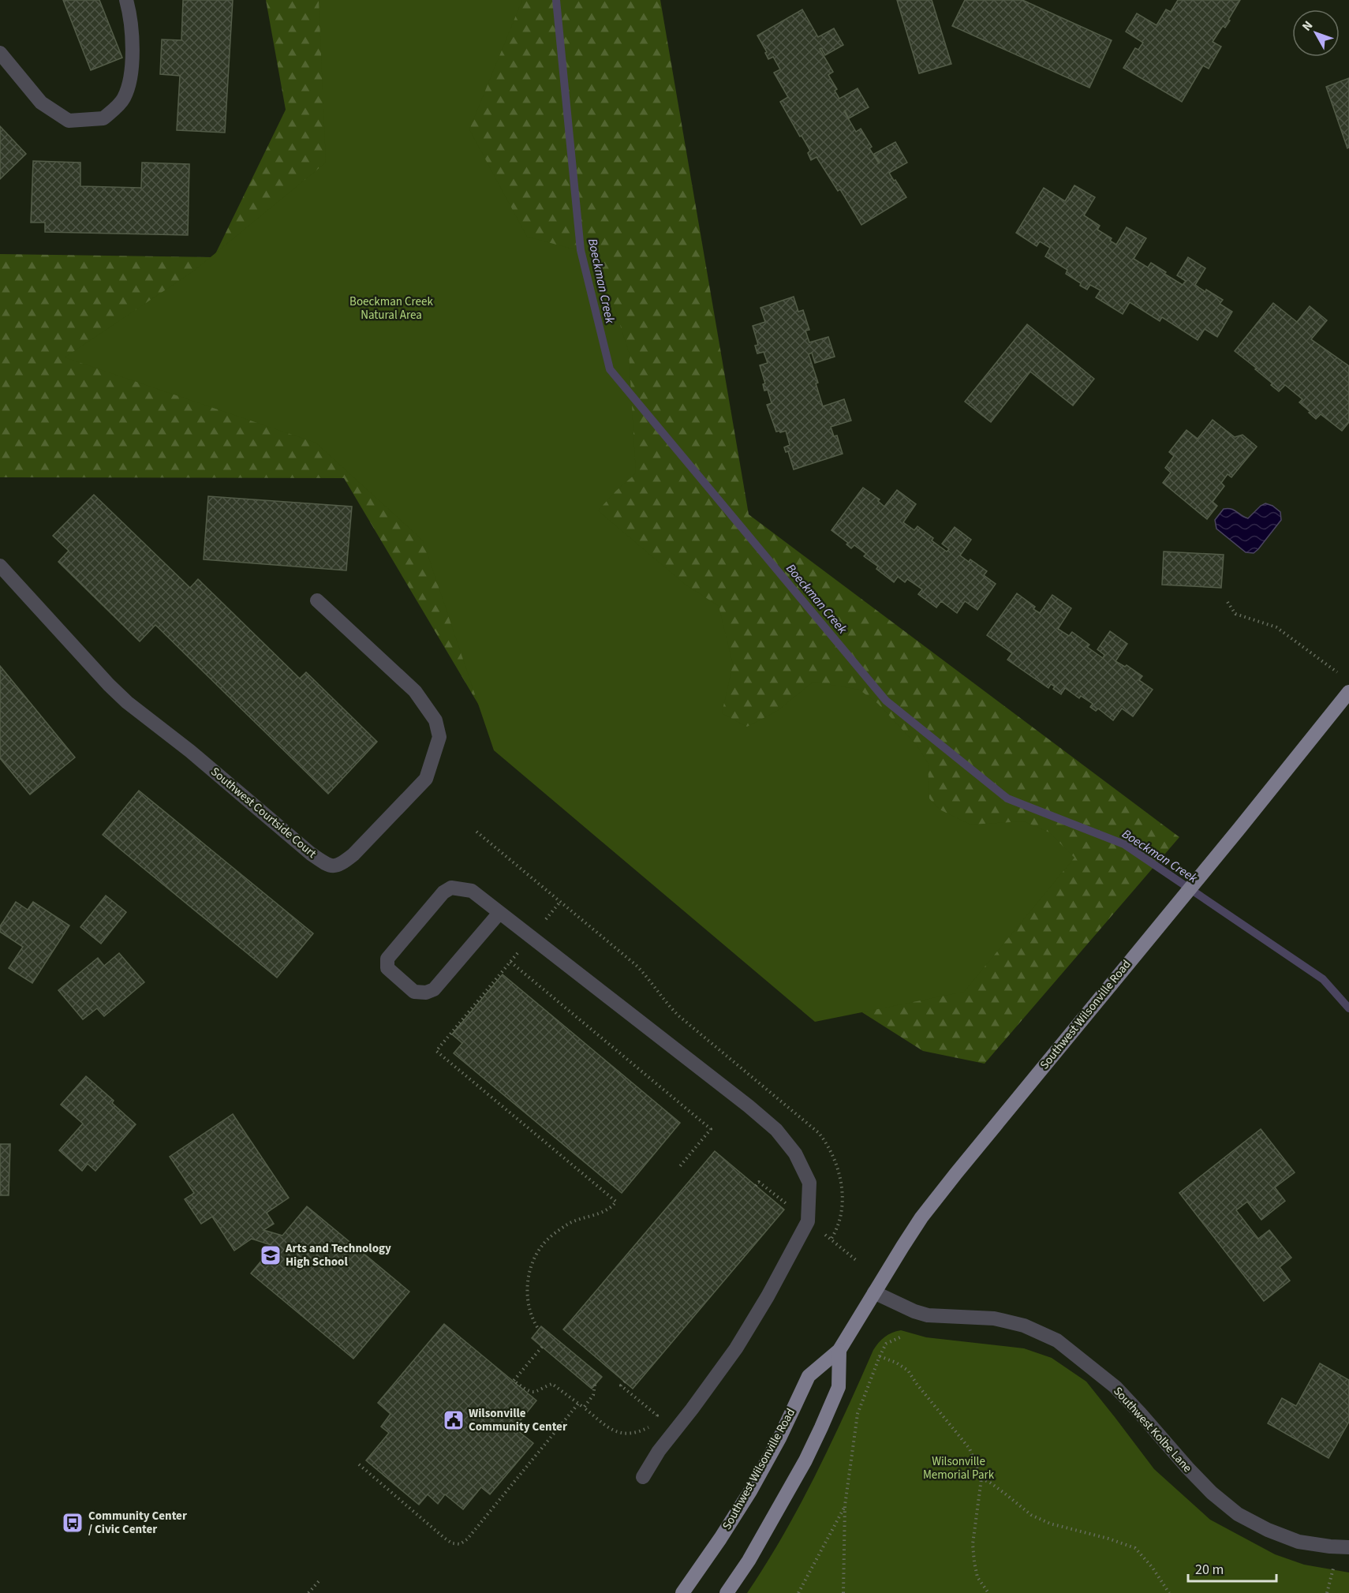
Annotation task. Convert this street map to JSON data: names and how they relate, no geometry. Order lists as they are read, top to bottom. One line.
{"streets":{"main road":["Southwest Wilsonville Road"],"street":["Southwest Courtside Court","Southwest Kolbe Lane"]},"crossings":[["Southwest Wilsonville Road","Southwest Kolbe Lane"]],"water":["Boeckman Creek"],"parks":["Boeckman Creek Natural Area","Wilsonville Memorial Park"],"places":{"school or university":["Arts and Technology High School"],"public building":["Wilsonville Community Center"],"bus stop":["Community Center / Civic Center"]},"scale_bar":"20 m","north":"top left"}
